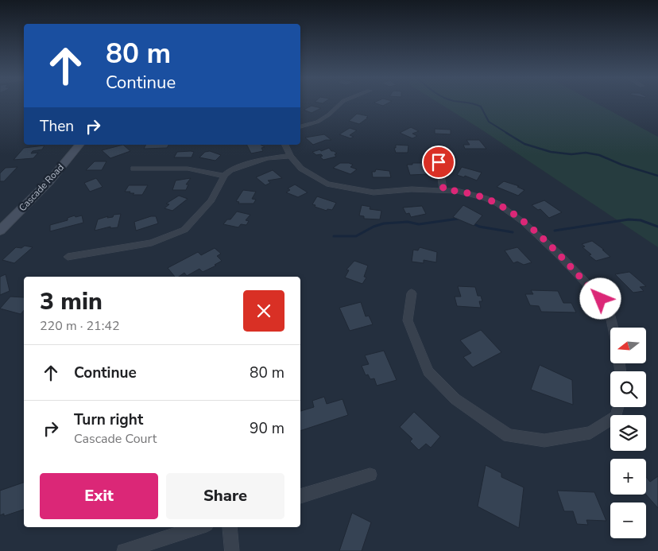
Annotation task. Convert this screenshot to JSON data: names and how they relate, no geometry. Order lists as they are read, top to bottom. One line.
{"streets":{"main road":["Cascade Road"]},"north":"left","page":{"turn":["80 m","Continue"],"then":"Then","heading":["3 min","220 m · 21:42"],"map_buttons":["+","−"],"list":[{"name":"Continue","value":"80 m"},{"name":"Turn right","note":"Cascade Court","value":"90 m"}],"buttons":["Exit","Share"]}}
